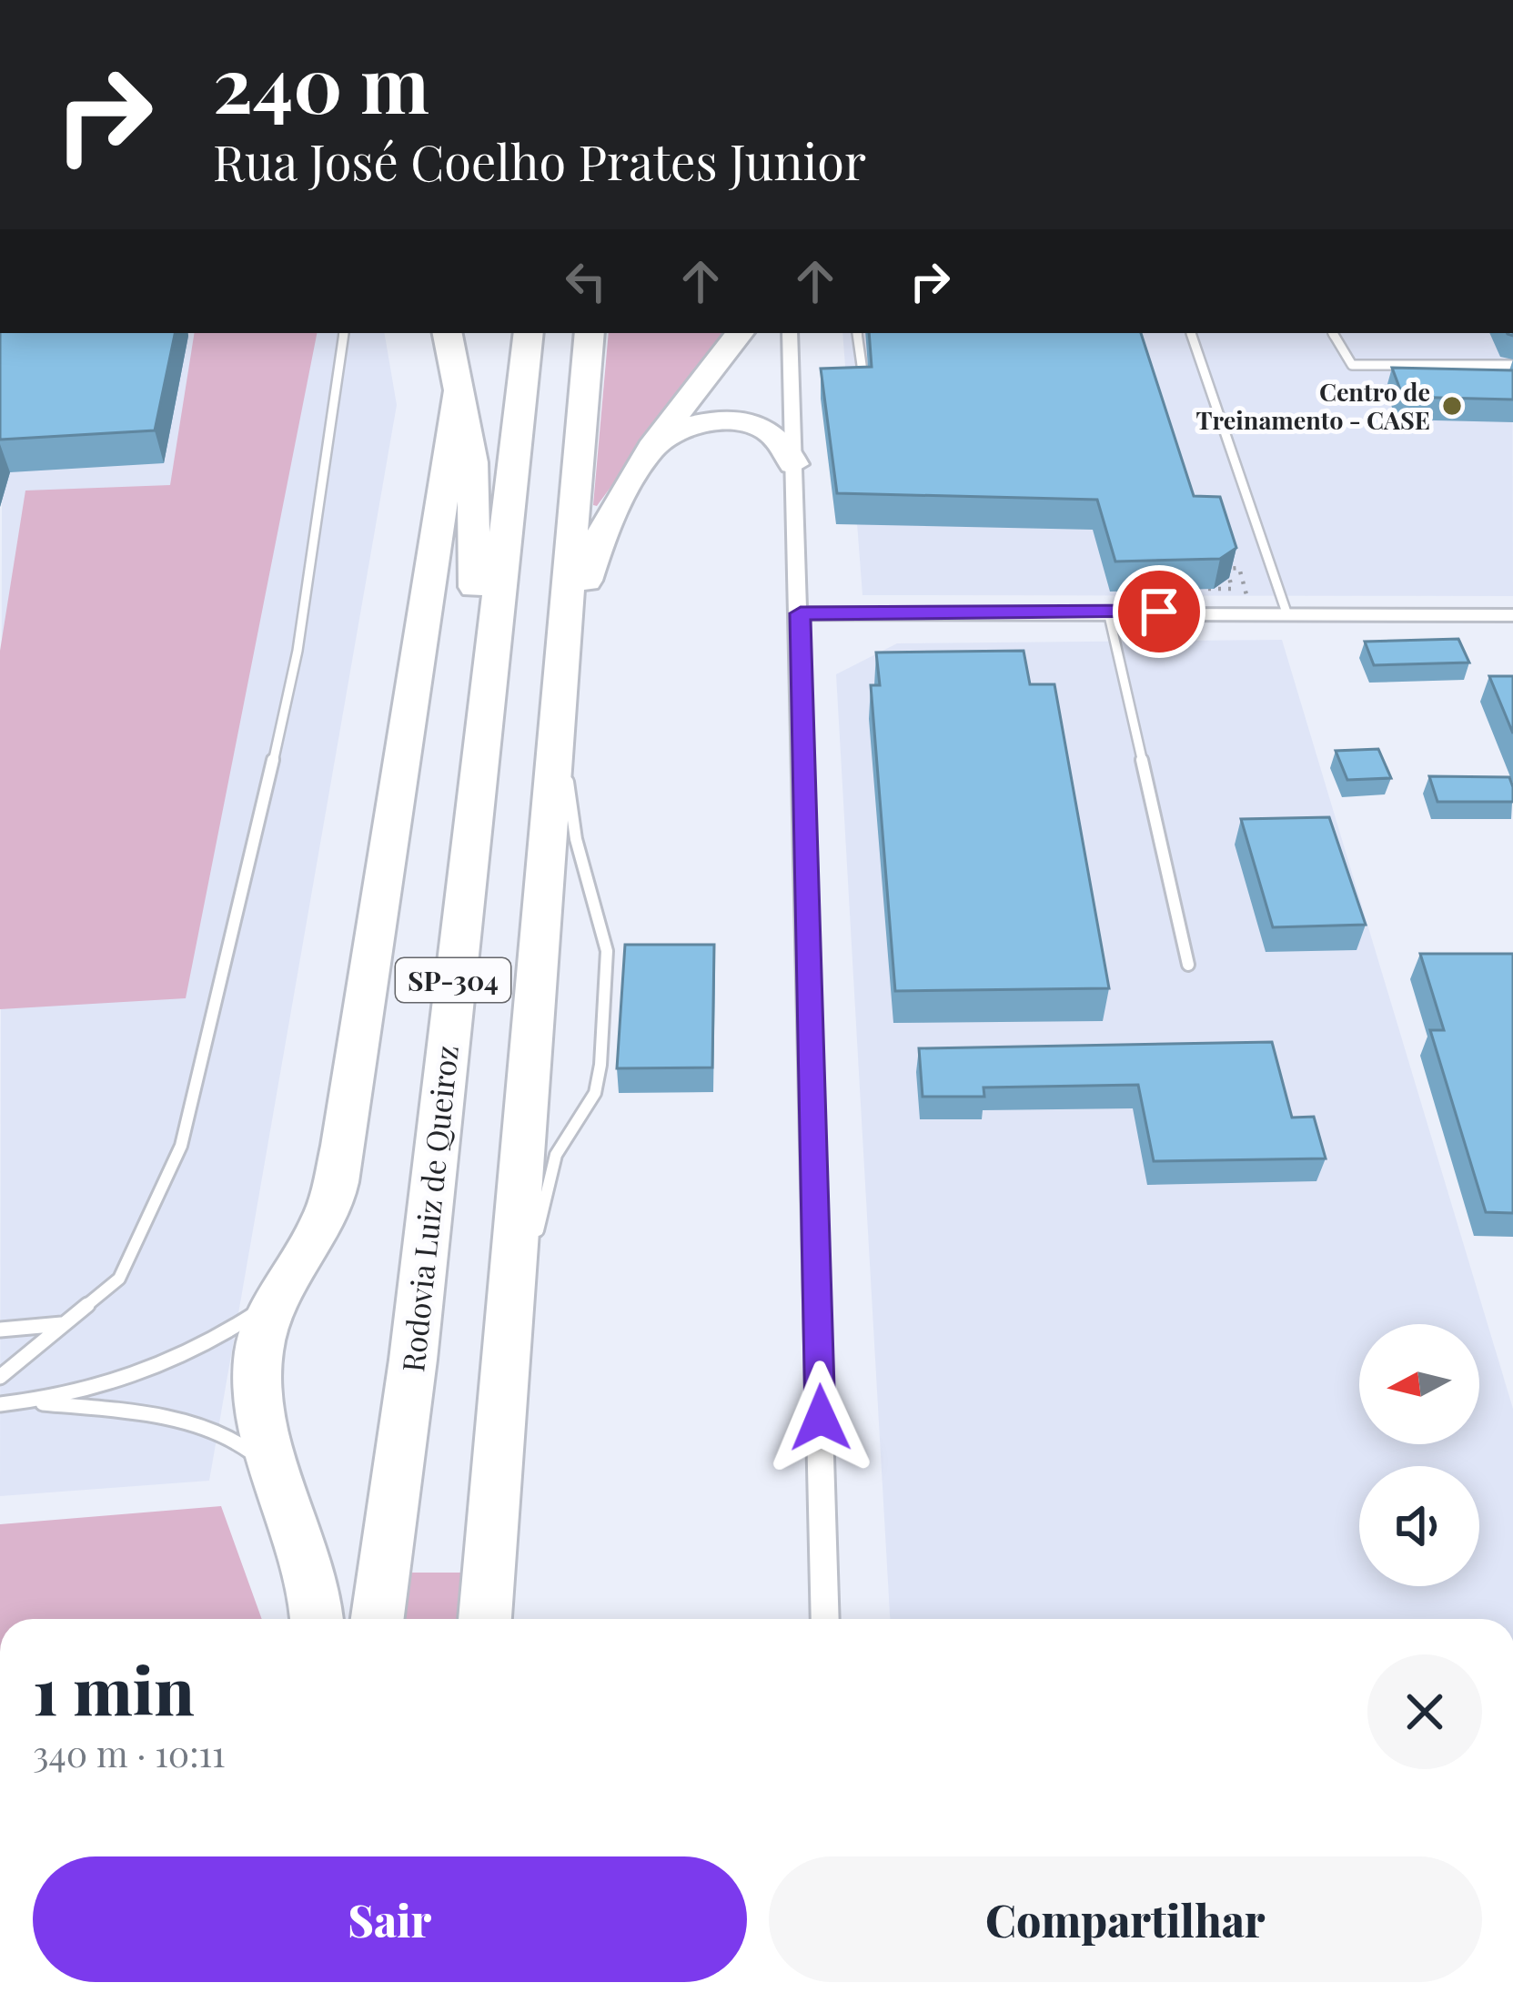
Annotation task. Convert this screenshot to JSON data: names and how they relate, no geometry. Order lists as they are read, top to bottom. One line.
{"streets":{"highway":["SP-304","Rodovia Luiz de Queiroz"]},"places":["Centro de Treinamento - CASE"],"north":"left","page":{"turn":["240 m","Rua José Coelho Prates Junior"],"heading":["1 min","340 m · 10:11"],"buttons":["Sair","Compartilhar"]}}
